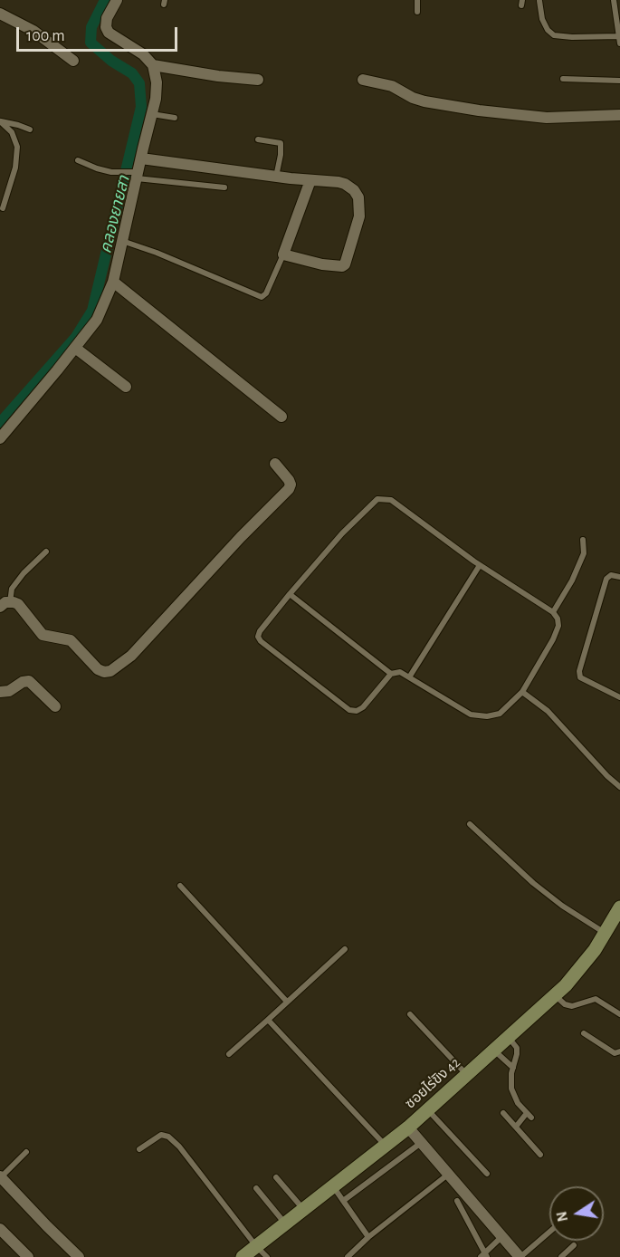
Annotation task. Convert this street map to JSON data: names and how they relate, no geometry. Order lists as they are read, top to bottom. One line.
{"streets":{"street":["ซอยไร่ขิง 42"]},"water":["คลองยายสา"],"scale_bar":"100 m","north":"left"}
